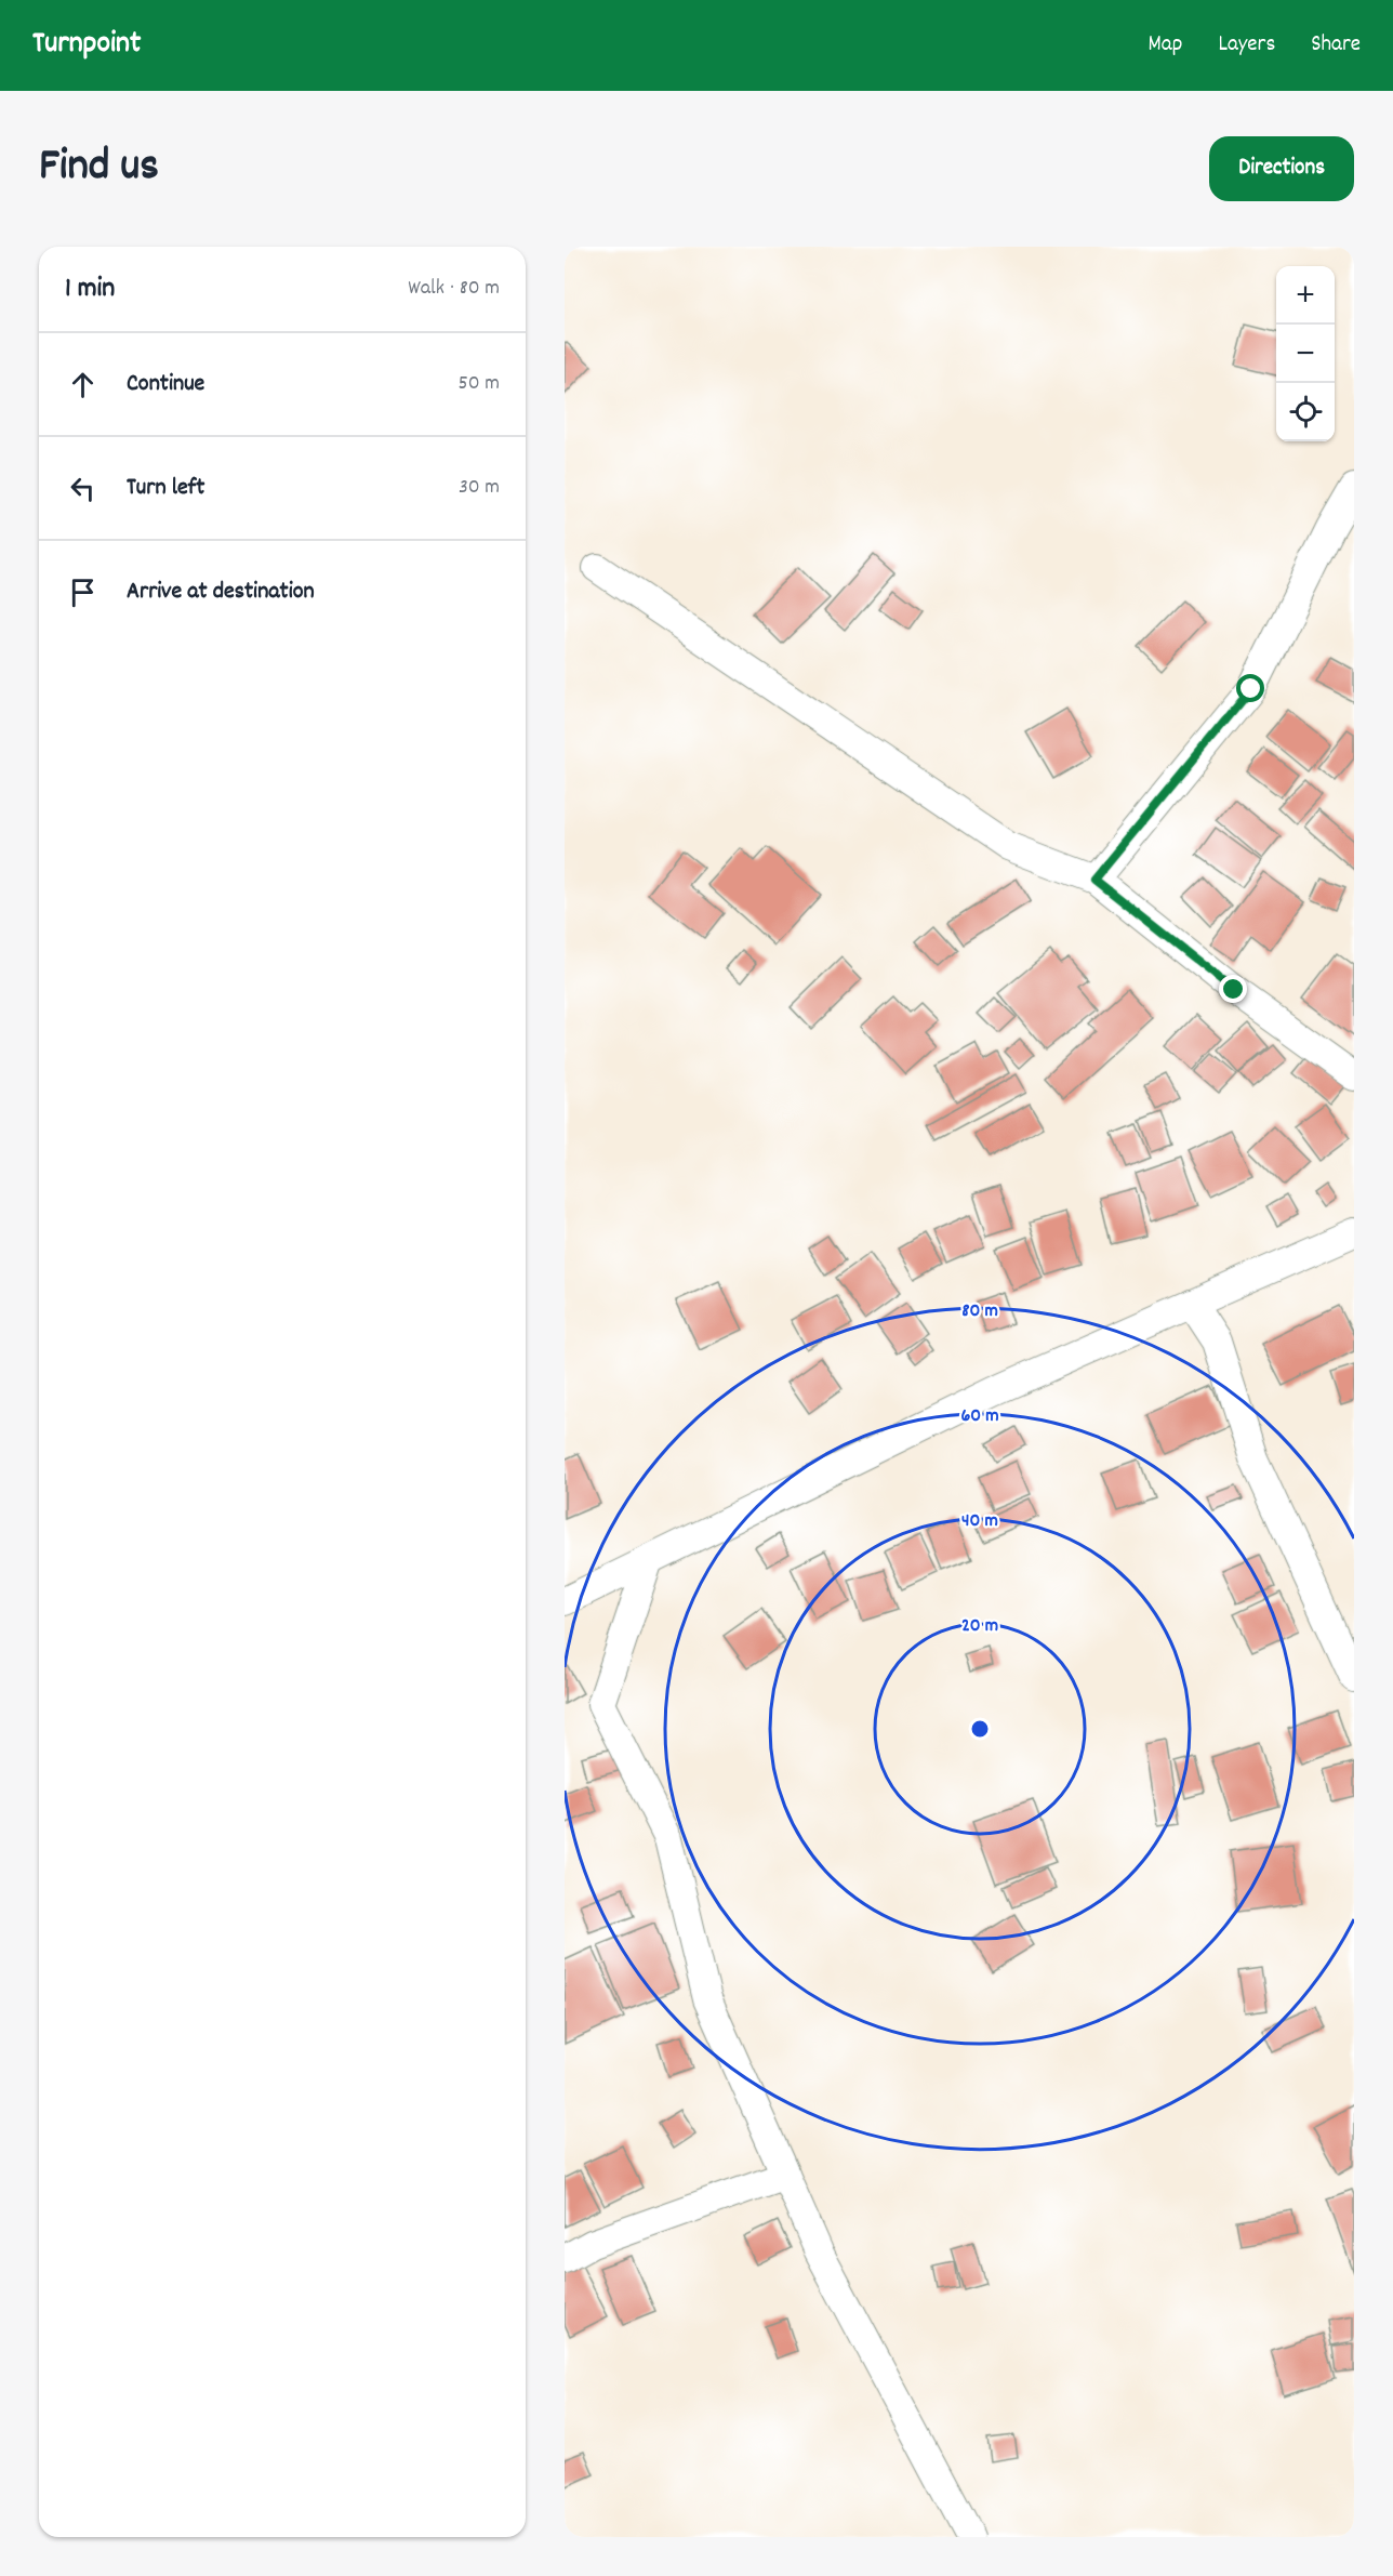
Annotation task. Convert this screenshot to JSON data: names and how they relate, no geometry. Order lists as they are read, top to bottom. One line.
{"page":{"header":"Turnpoint","nav":["Map","Layers","Share"],"title":"Find us","buttons":"Directions","heading":["1 min","Walk · 80 m"],"map_buttons":["+","−"],"list":[["Continue","50 m"],["Turn left","30 m"],"Arrive at destination"]},"rings":["80 m","60 m","40 m","20 m"]}
